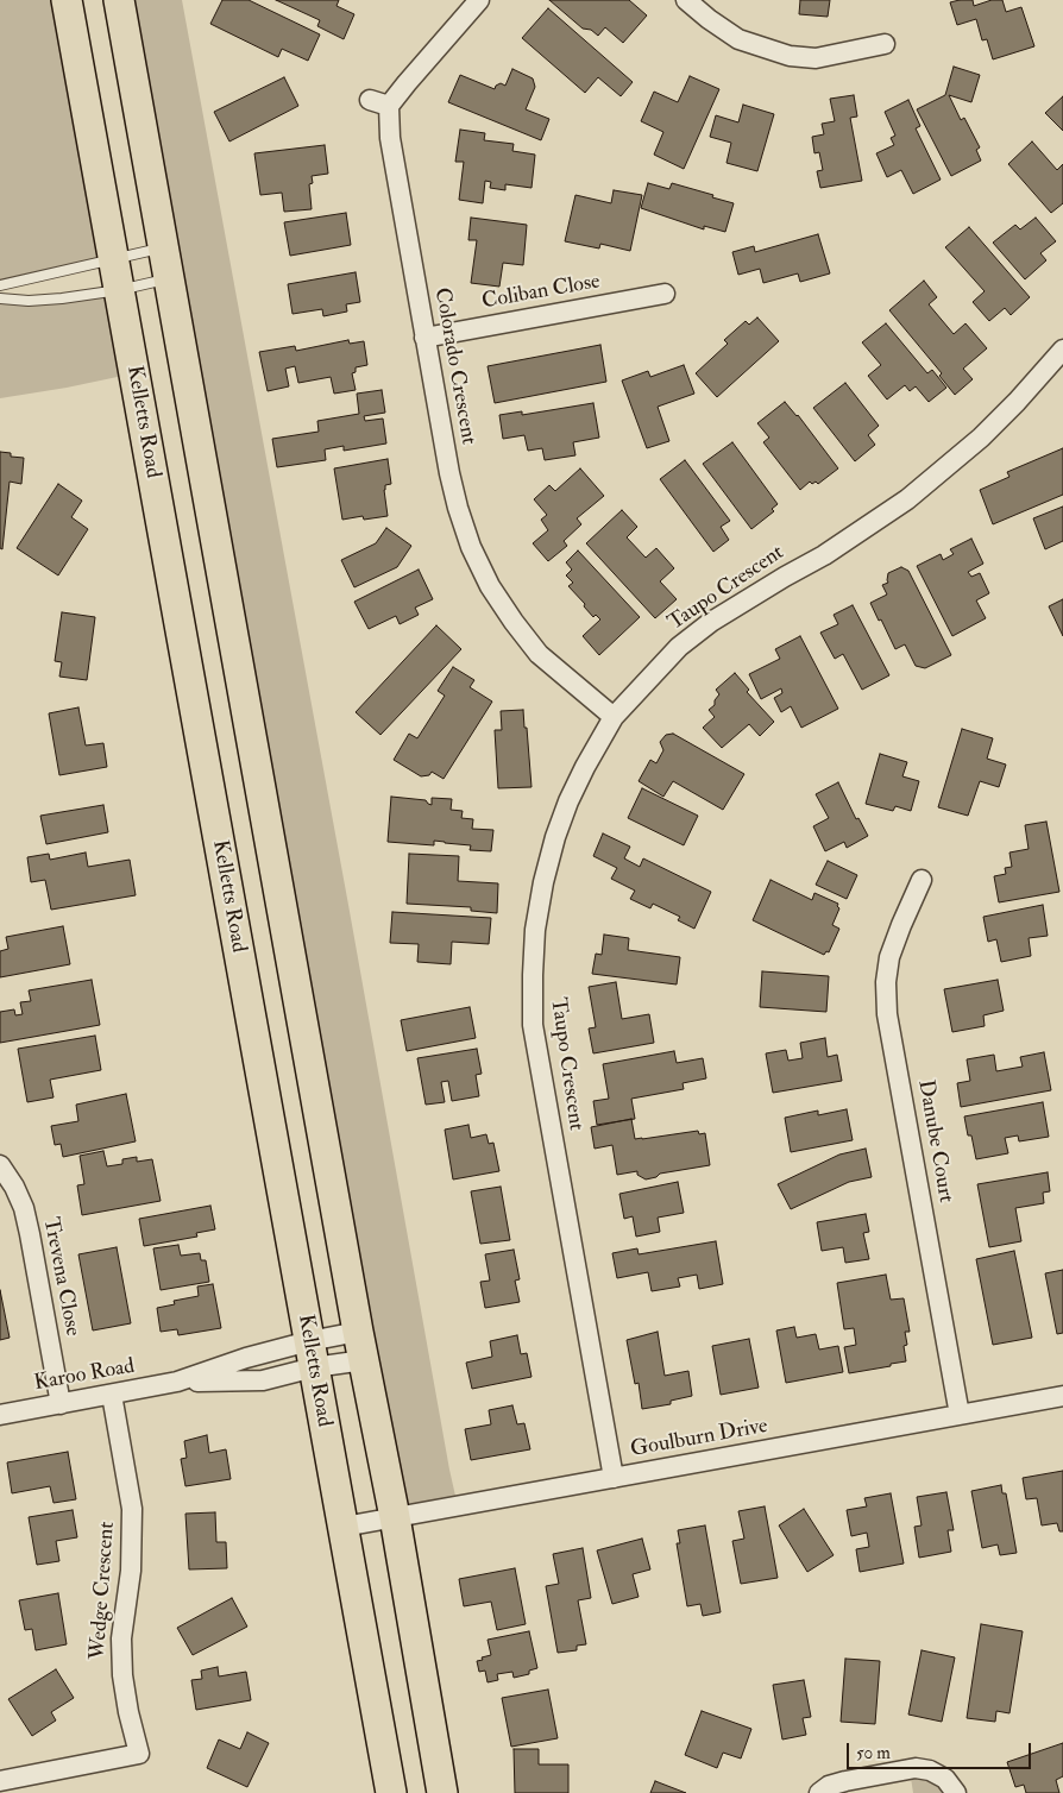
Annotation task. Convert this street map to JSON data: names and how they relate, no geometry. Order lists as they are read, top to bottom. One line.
{"streets":{"main road":["Kelletts Road"],"street":["Coliban Close","Colorado Crescent","Taupo Crescent","Danube Court","Trevena Close","Karoo Road","Goulburn Drive","Wedge Crescent"]},"crossings":[["Coliban Close","Colorado Crescent"],["Colorado Crescent","Taupo Crescent"],["Kelletts Road","Karoo Road"],["Kelletts Road","Goulburn Drive"],["Taupo Crescent","Goulburn Drive"],["Danube Court","Goulburn Drive"],["Trevena Close","Karoo Road"],["Karoo Road","Wedge Crescent"]],"scale_bar":"50 m"}
